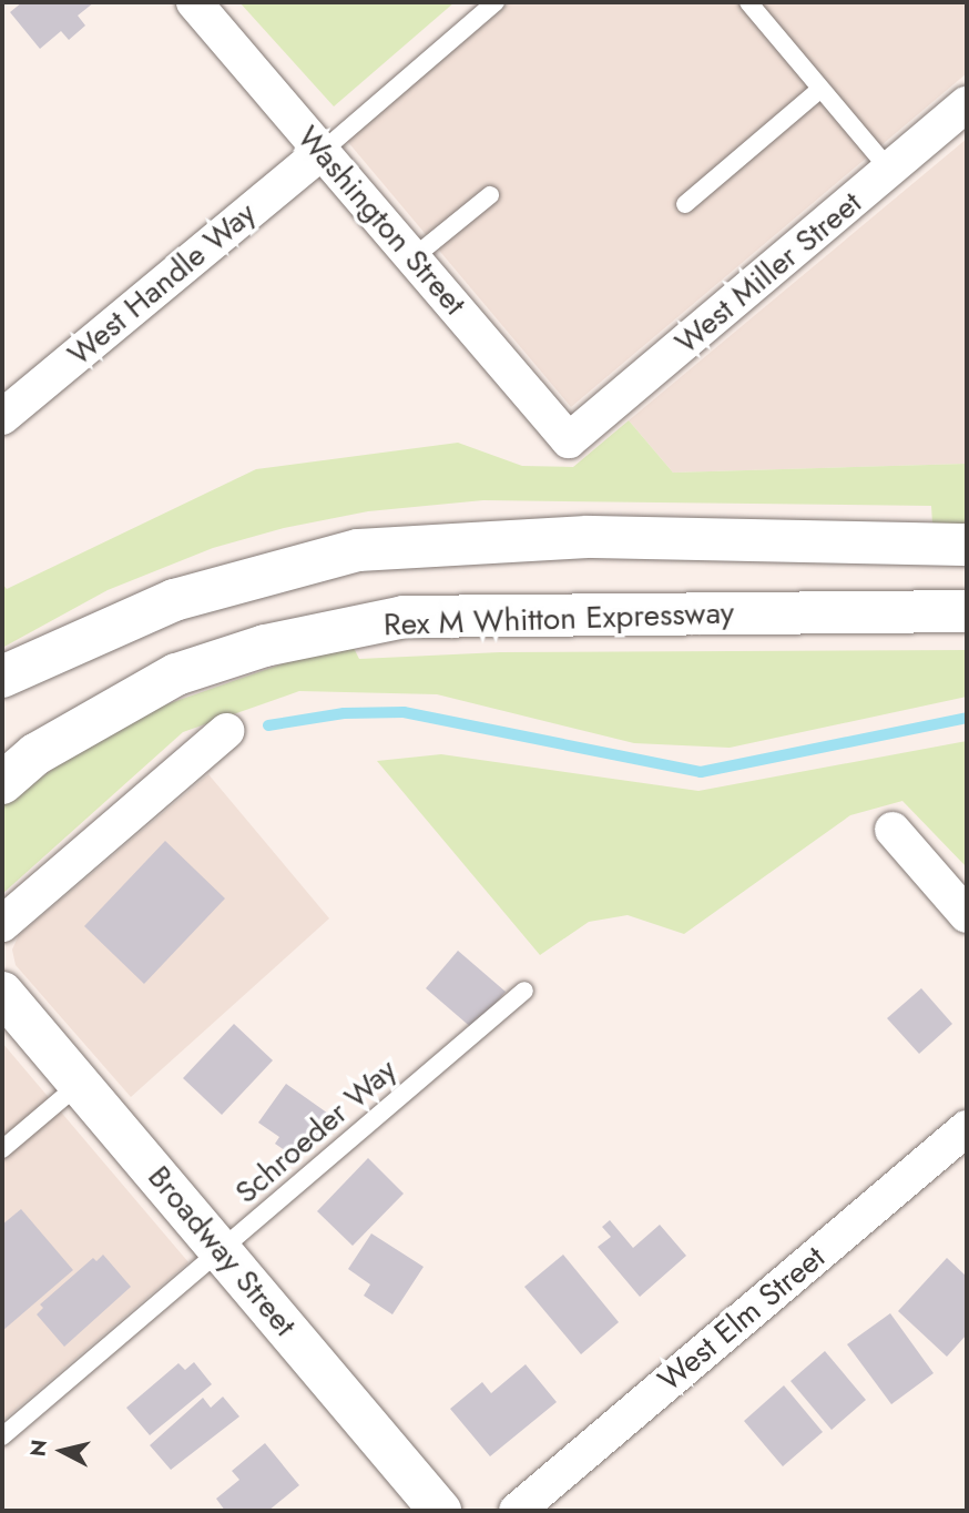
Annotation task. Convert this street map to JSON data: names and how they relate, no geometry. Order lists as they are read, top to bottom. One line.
{"streets":{"main road":["Rex M Whitton Expressway","Broadway Street"],"street":["Washington Street","West Miller Street","West Handle Way","West Elm Street"],"lane":["Schroeder Way"]},"crossings":[["Washington Street","West Miller Street"],["Washington Street","West Handle Way"],["Schroeder Way","Broadway Street"]],"north":"left"}
